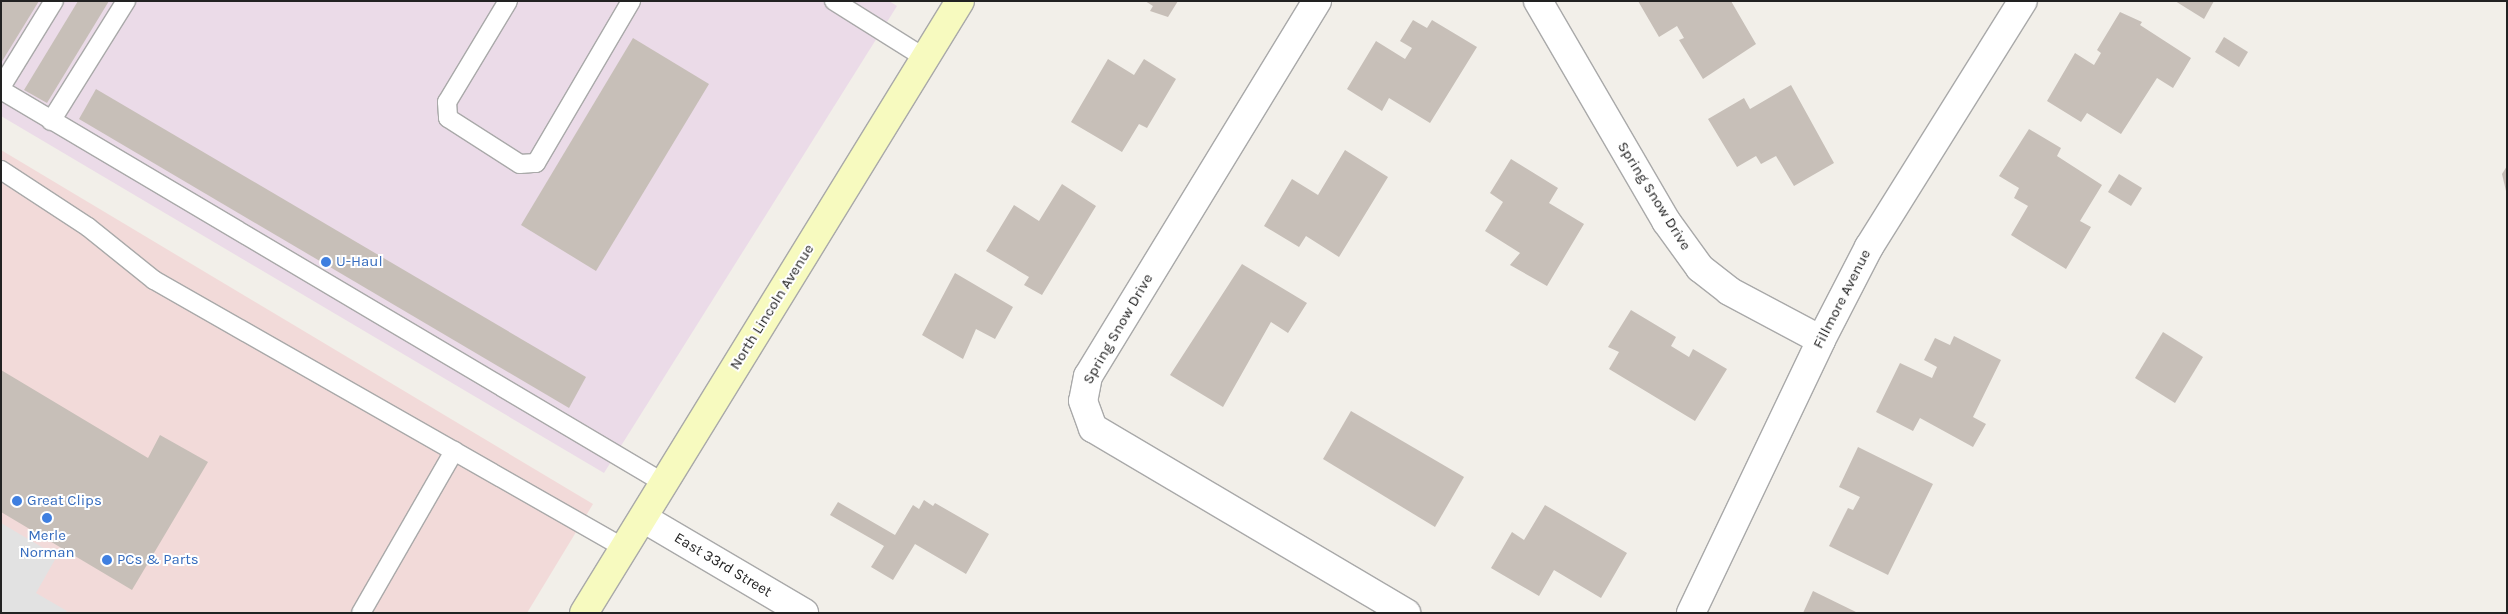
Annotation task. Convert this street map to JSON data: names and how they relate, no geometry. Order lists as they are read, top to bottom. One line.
{"streets":{"street":["Spring Snow Drive","Fillmore Avenue","North Lincoln Avenue","East 33rd Street"]},"crossings":[["Spring Snow Drive","Fillmore Avenue"],["North Lincoln Avenue","East 33rd Street"]],"places":["U-Haul","Great Clips","Merle Norman","PCs & Parts"]}
